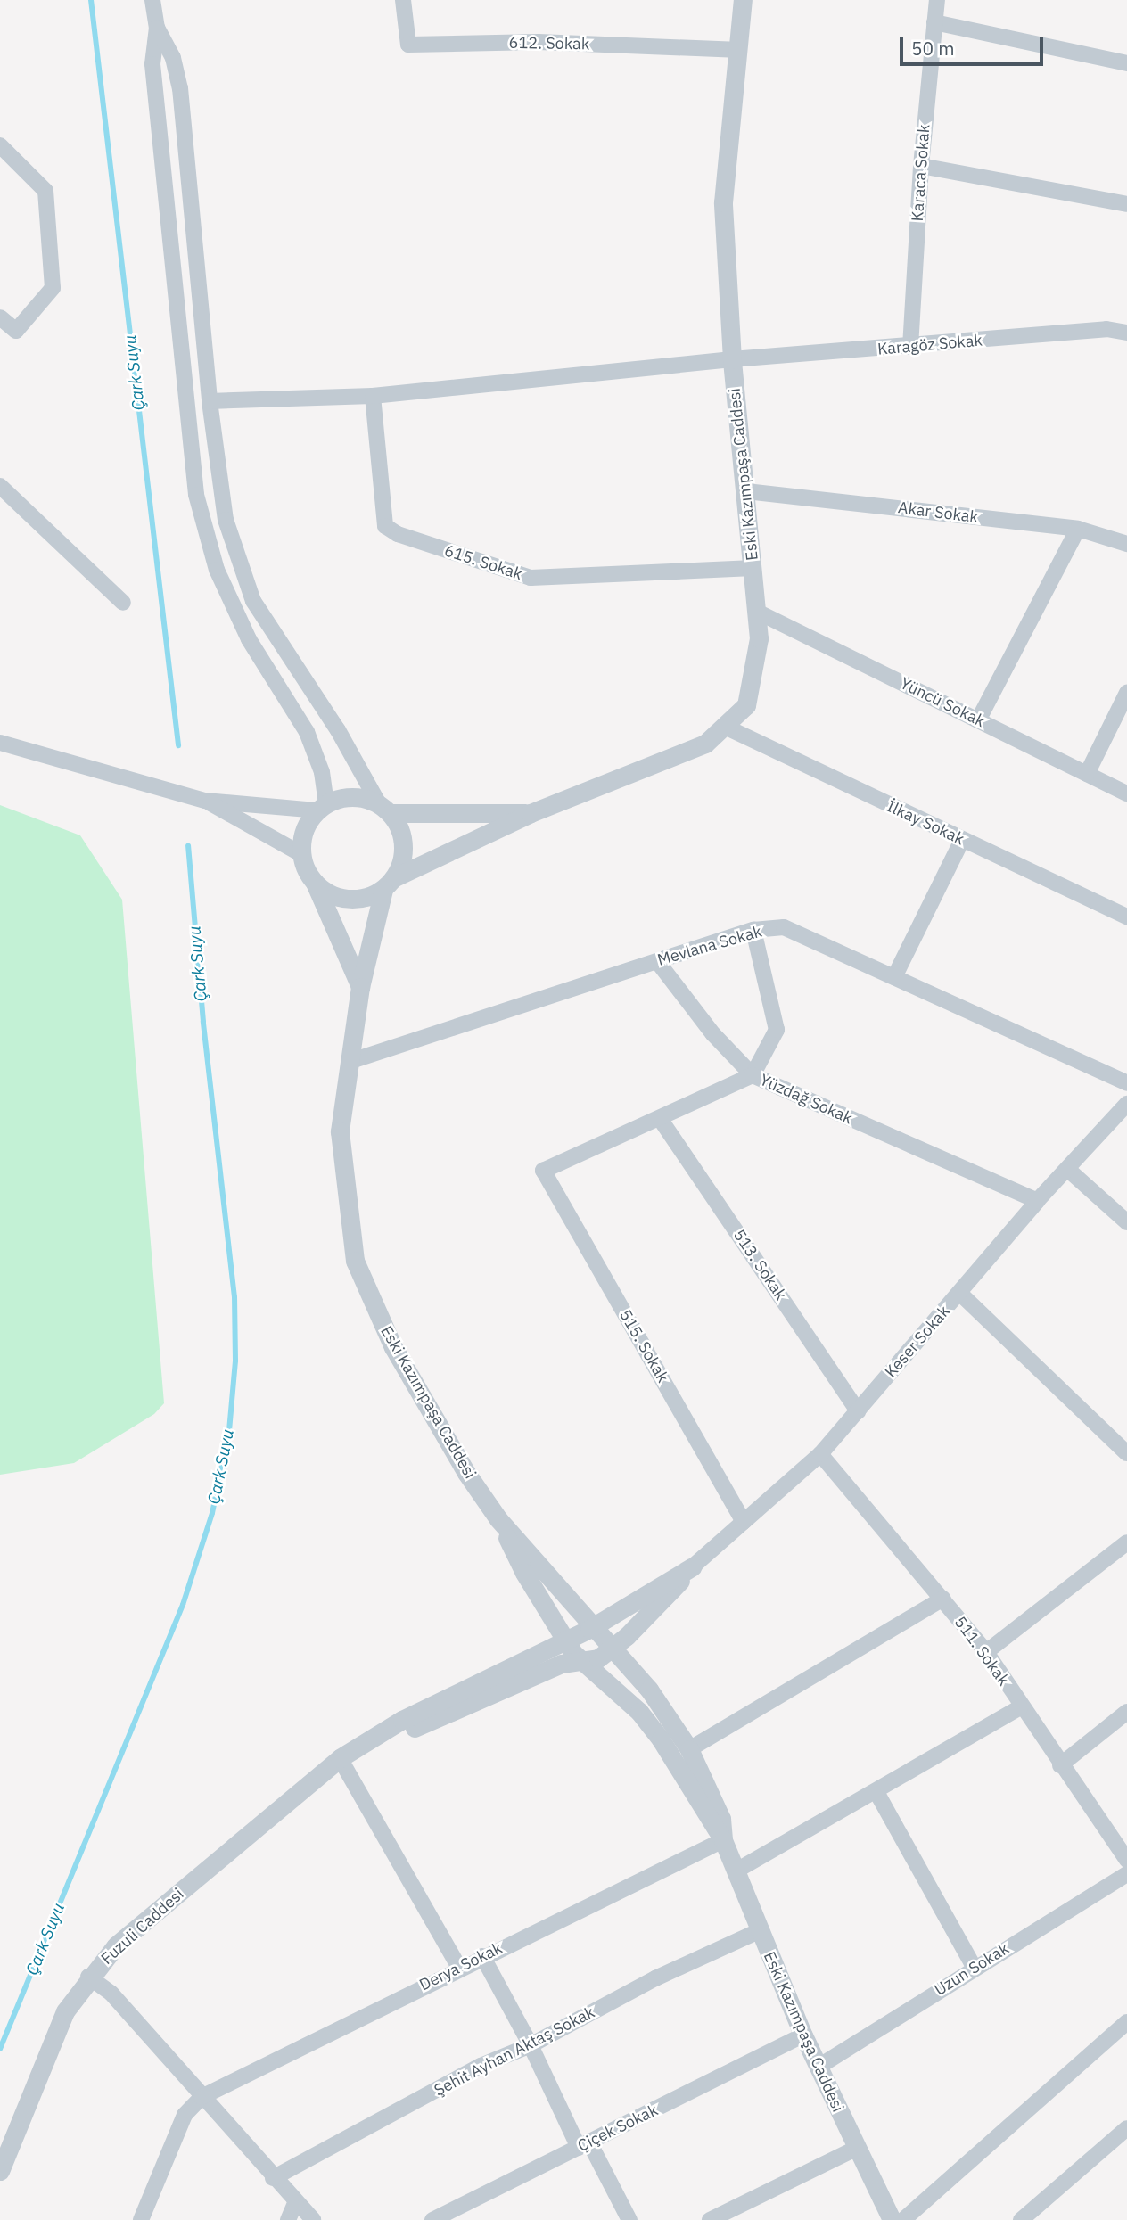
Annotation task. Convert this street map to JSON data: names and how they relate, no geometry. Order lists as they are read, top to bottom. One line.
{"streets":{"street":["612. Sokak","Karaca Sokak","Karagöz Sokak","Eski Kazımpaşa Caddesi","Akar Sokak","615. Sokak","Yüncü Sokak","İlkay Sokak","Mevlana Sokak","Yüzdağ Sokak","513. Sokak","Keser Sokak","515. Sokak","511. Sokak","Fuzuli Caddesi","Derya Sokak","Uzun Sokak","Şehit Ayhan Aktaş Sokak","Çiçek Sokak"]},"crossings":[["612. Sokak","Eski Kazımpaşa Caddesi"],["Karaca Sokak","Karagöz Sokak"],["Karagöz Sokak","Eski Kazımpaşa Caddesi"],["Eski Kazımpaşa Caddesi","Akar Sokak"],["Eski Kazımpaşa Caddesi","615. Sokak"],["Eski Kazımpaşa Caddesi","Yüncü Sokak"],["Eski Kazımpaşa Caddesi","İlkay Sokak"],["Eski Kazımpaşa Caddesi","Mevlana Sokak"],["Eski Kazımpaşa Caddesi","Derya Sokak"],["Eski Kazımpaşa Caddesi","Uzun Sokak"],["Eski Kazımpaşa Caddesi","Şehit Ayhan Aktaş Sokak"],["Eski Kazımpaşa Caddesi","Çiçek Sokak"],["Yüzdağ Sokak","513. Sokak"],["Yüzdağ Sokak","Keser Sokak"],["Yüzdağ Sokak","515. Sokak"],["513. Sokak","Keser Sokak"],["Keser Sokak","515. Sokak"],["Keser Sokak","511. Sokak"]],"water":["Çark Suyu"],"scale_bar":"50 m"}
